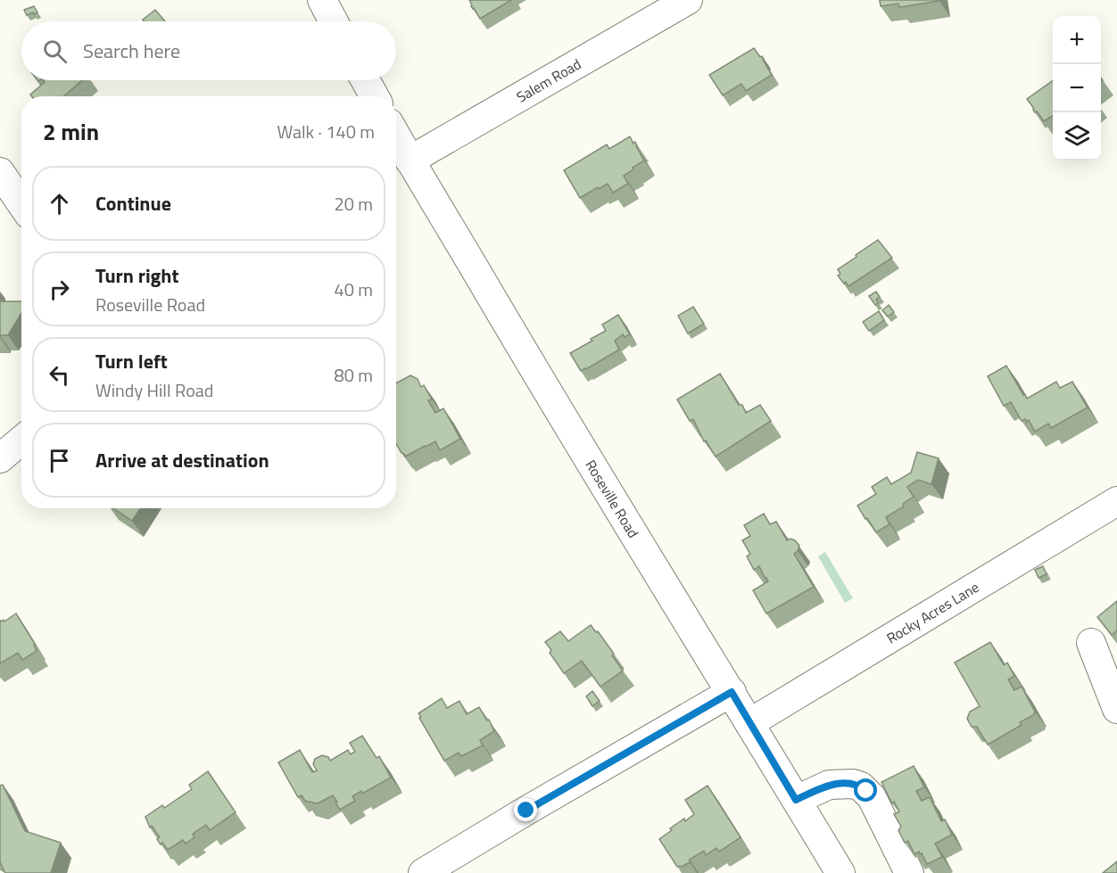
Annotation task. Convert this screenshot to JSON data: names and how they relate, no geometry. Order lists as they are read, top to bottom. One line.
{"streets":{"street":["Salem Road","Roseville Road","Rocky Acres Lane"]},"crossings":[["Salem Road","Roseville Road"],["Roseville Road","Rocky Acres Lane"]],"page":{"map_buttons":["+","−"],"search":"Search here","heading":["2 min","Walk · 140 m"],"list":[["Continue","20 m"],["Turn right","Roseville Road","40 m"],["Turn left","Windy Hill Road","80 m"],"Arrive at destination"]}}
